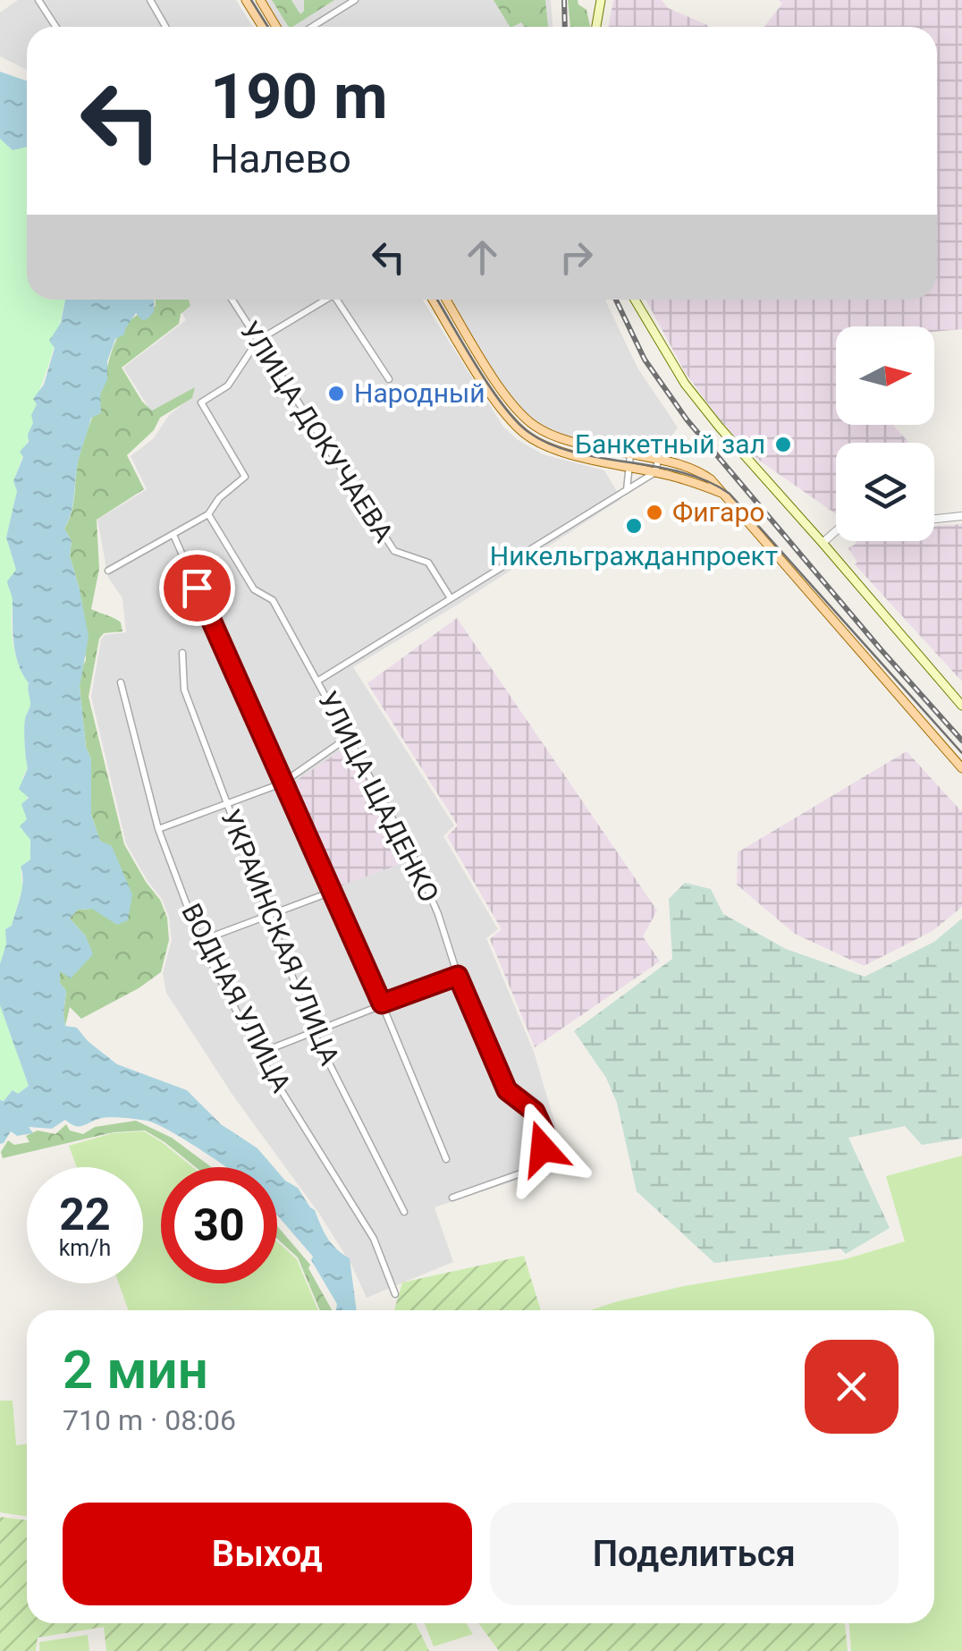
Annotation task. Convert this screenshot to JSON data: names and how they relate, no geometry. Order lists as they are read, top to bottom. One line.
{"streets":{"street":["УЛИЦА ДОКУЧАЕВА","УЛИЦА ЩАДЕНКО","УКРАИНСКАЯ УЛИЦА","ВОДНАЯ УЛИЦА"]},"places":["Народный","Банкетный зал","Фигаро","Никельгражданпроект"],"north":"right","page":{"turn":["190 m","Налево"],"speed":"22 km/h","limit":"30","heading":["2 мин","710 m · 08:06"],"buttons":["Выход","Поделиться"]}}
